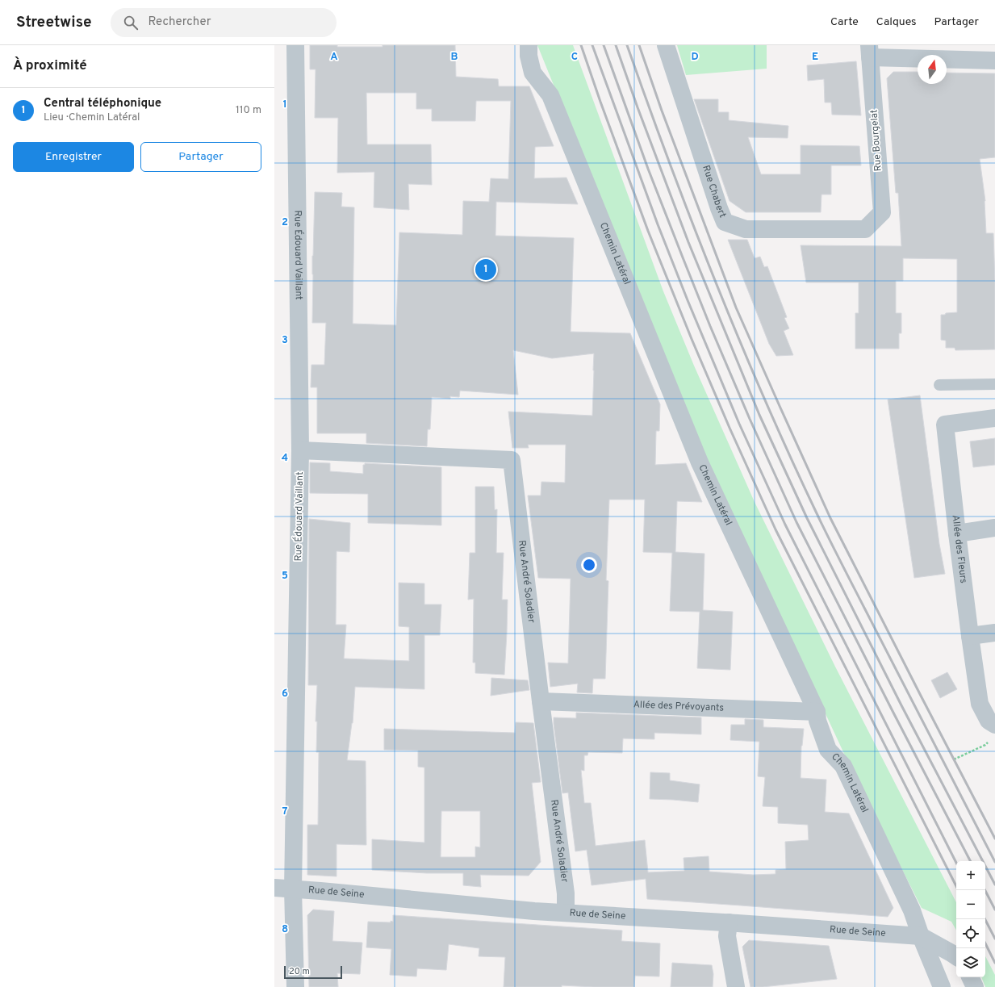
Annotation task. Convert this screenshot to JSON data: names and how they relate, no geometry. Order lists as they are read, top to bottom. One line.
{"streets":{"street":["Rue Bourgelat","Rue Chabert","Chemin Latéral","Rue Édouard Vaillant","Allée des Fleurs","Rue André Soladier","Allée des Prévoyants","Rue de Seine"]},"crossings":[["Rue Bourgelat","Rue Chabert"],["Chemin Latéral","Allée des Prévoyants"],["Chemin Latéral","Rue de Seine"],["Rue Édouard Vaillant","Rue André Soladier"],["Rue Édouard Vaillant","Rue de Seine"],["Rue André Soladier","Allée des Prévoyants"],["Rue André Soladier","Rue de Seine"]],"scale_bar":"20 m","north":"top","page":{"header":"Streetwise","search":"Rechercher","nav":["Carte","Calques","Partager"],"heading":"À proximité","list":[{"mark":"1","name":"Central téléphonique","note":"Lieu · Chemin Latéral","value":"110 m"}],"buttons":["Enregistrer","Partager"],"pins":"1","map_buttons":["+","−"],"scale":"20 m"},"grid":{"columns":["A","B","C","D","E"],"rows":["1","2","3","4","5","6","7","8"]}}
